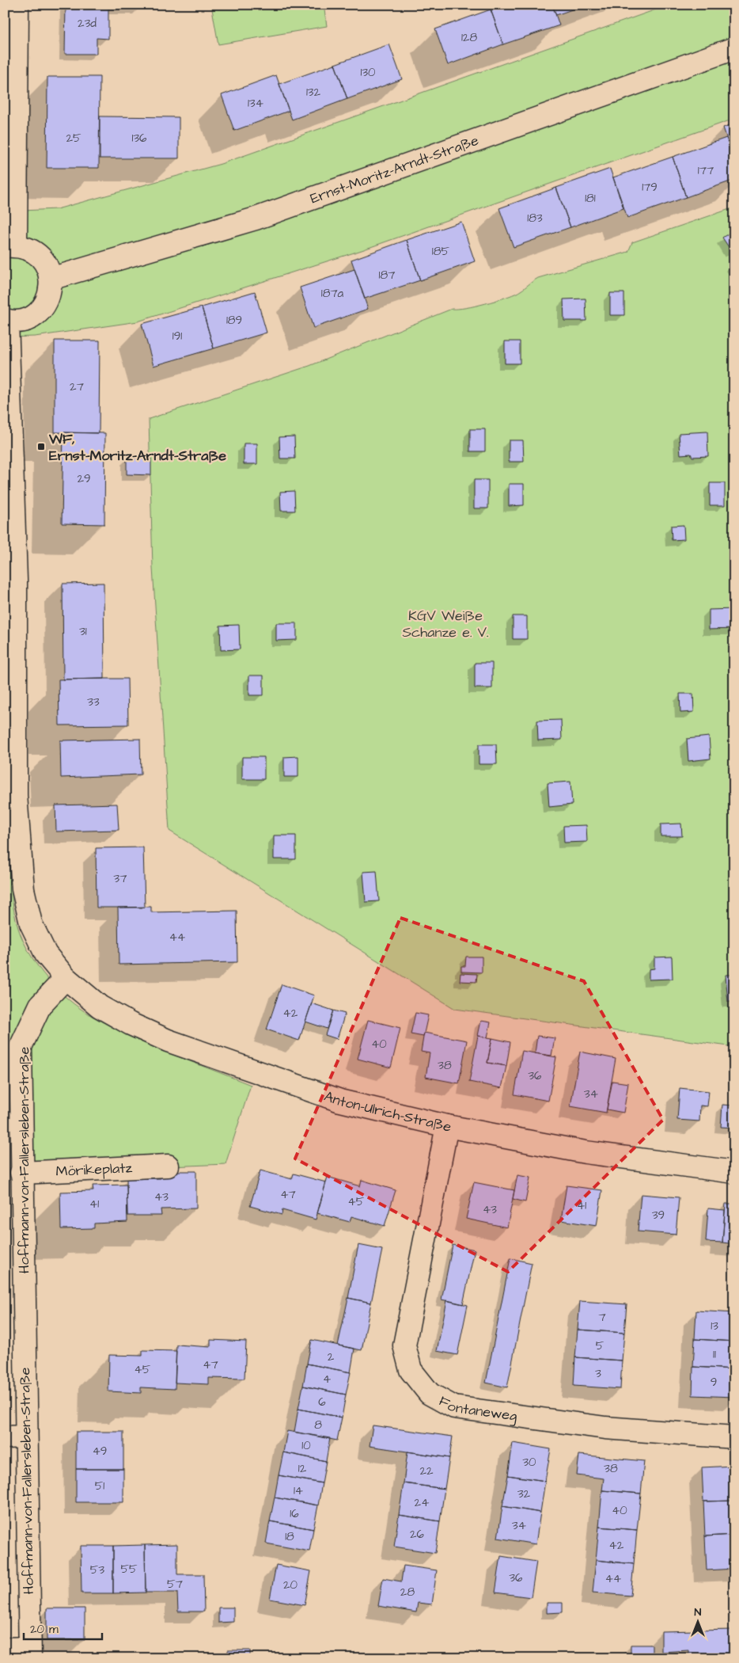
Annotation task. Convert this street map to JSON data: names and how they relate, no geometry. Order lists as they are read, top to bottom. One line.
{"streets":{"street":["Ernst-Moritz-Arndt-Straße","Anton-Ulrich-Straße","Hoffmann-von-Fallersleben-Straße","Mörikeplatz","Fontaneweg"]},"crossings":[["Anton-Ulrich-Straße","Hoffmann-von-Fallersleben-Straße"],["Anton-Ulrich-Straße","Fontaneweg"],["Hoffmann-von-Fallersleben-Straße","Mörikeplatz"]],"parks":["KGV Weiße Schanze e. V."],"places":{"transit":["WF, Ernst-Moritz-Arndt-Straße"]},"house_numbers":["23d","128","130","132","134","25","136","177","179","181","183","185","187","187a","189","191","27","29","31","33","37","44","42","40","38","36","34","47","43","45","41","41","43","39","7","13","5","11","2","47","45","3","4","9","6","8","10","49","30","12","38","22","51","14","32","24","40","16","34","26","18","42","55","53","36","44","57","20","28"],"scale_bar":"20 m","north":"top"}
